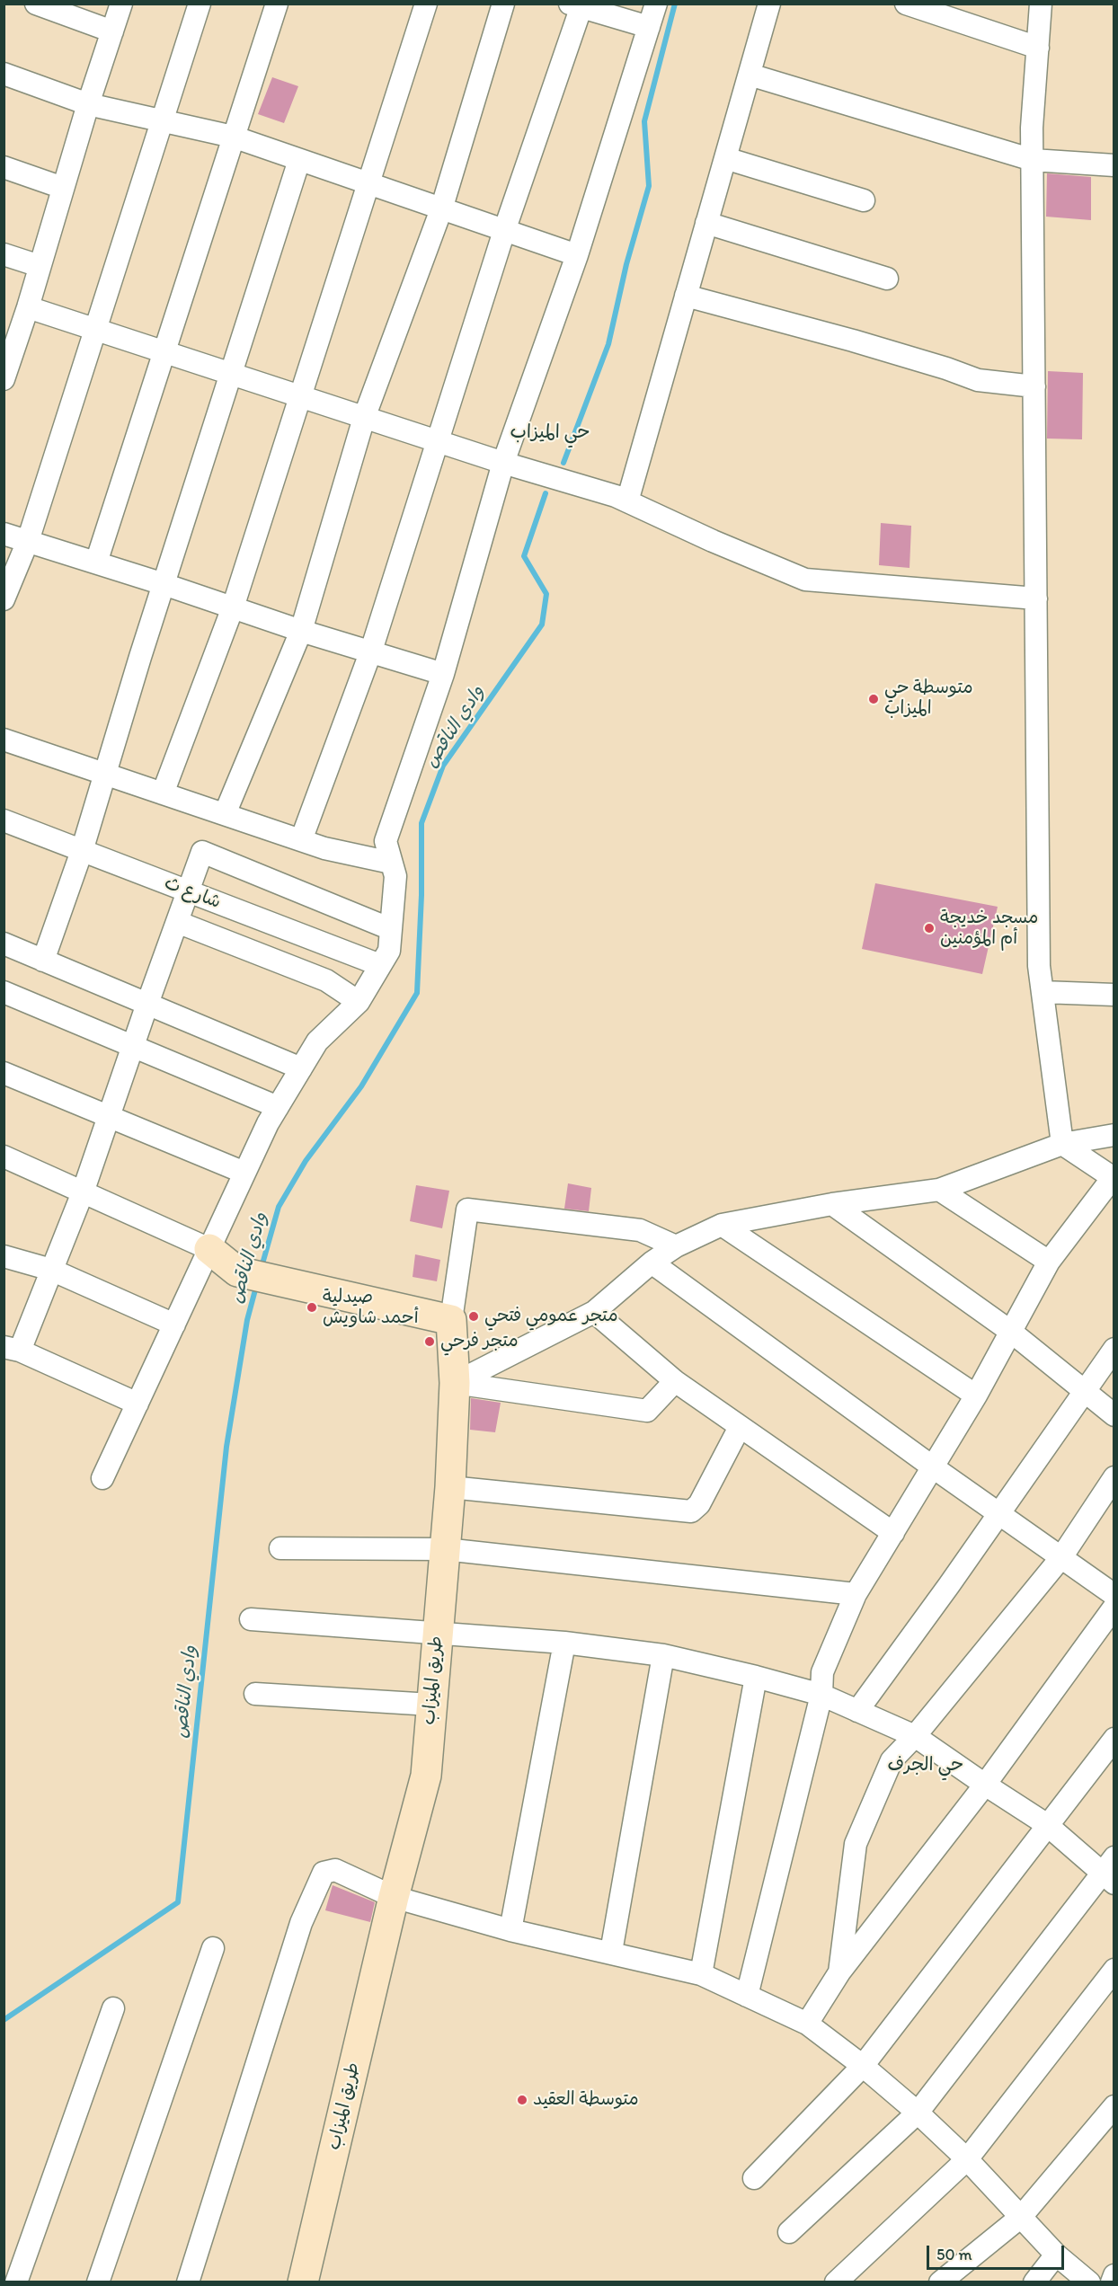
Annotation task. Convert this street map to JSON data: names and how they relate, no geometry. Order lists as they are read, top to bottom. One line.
{"streets":{"street":["شارع ث","طريق الميزاب"]},"districts":["حي الميزاب","حي الجرف"],"water":["وادي الناقص"],"places":["متوسطة حي الميزاب","مسجد خديجة أم المؤمنين","صيدلية أحمد شاويش","متجر عمومي فتحي","متجر فرحي","متوسطة العقيد"],"scale_bar":"50 m"}
